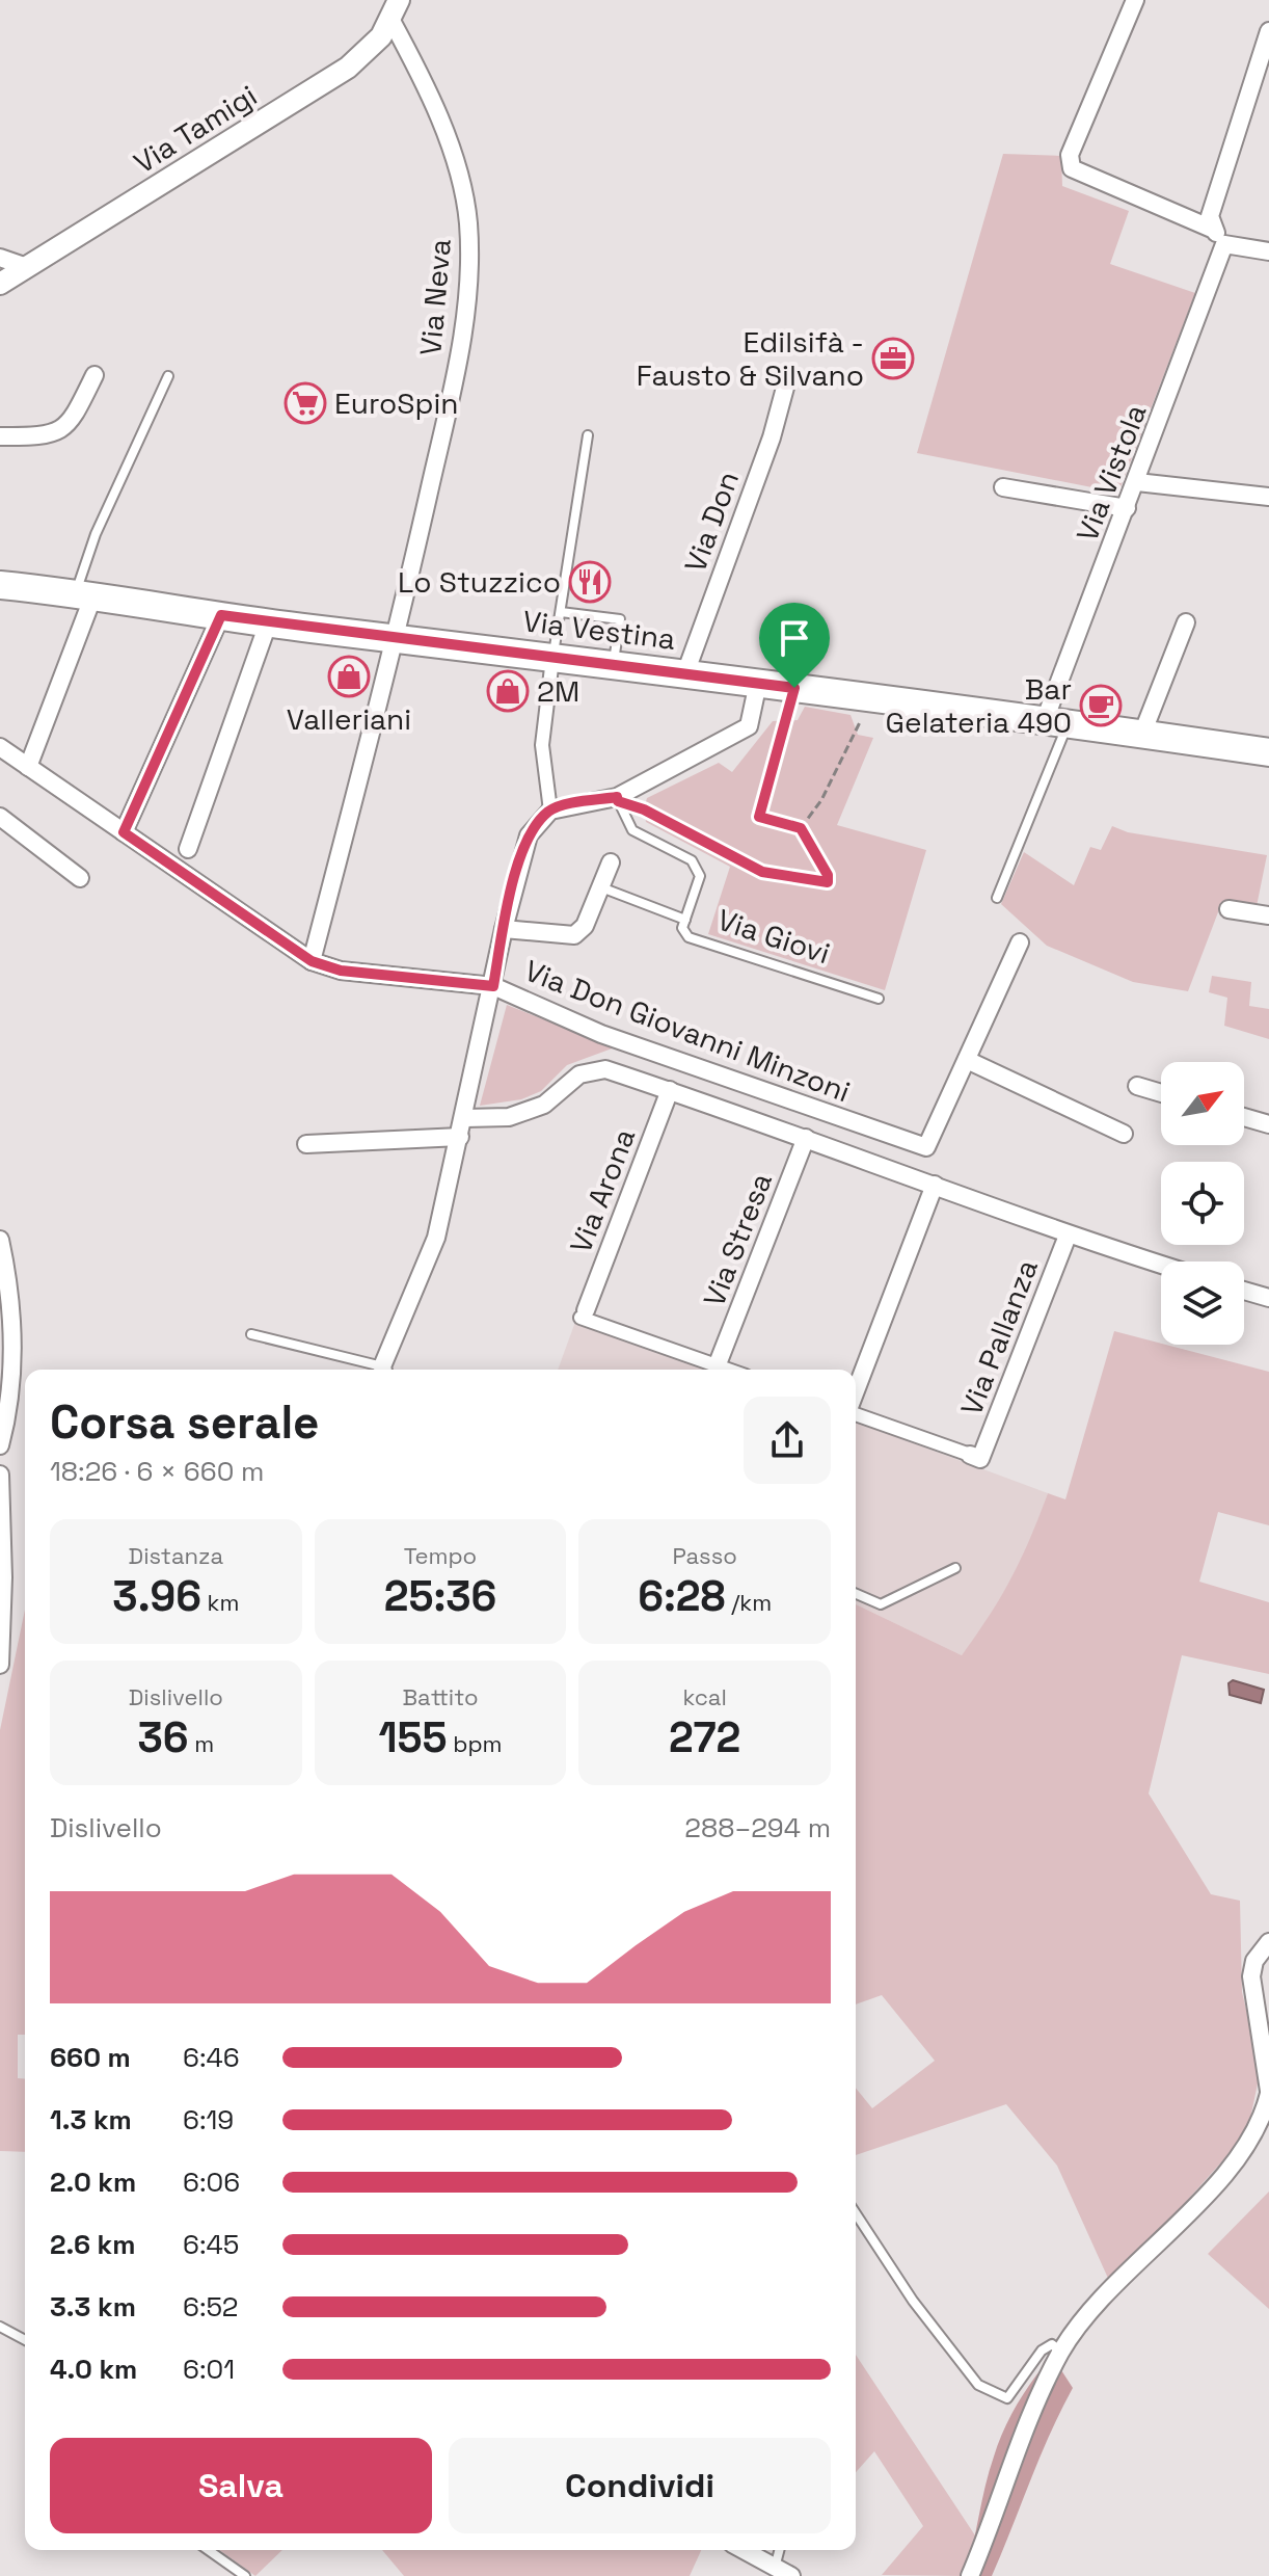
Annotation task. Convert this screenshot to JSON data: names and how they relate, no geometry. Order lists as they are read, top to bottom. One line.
{"streets":{"main road":["Via Vestina"],"street":["Via Tamigi","Via Neva","Via Vistola","Via Don","Via Don Giovanni Minzoni","Via Arona","Via Stresa","Via Pallanza"],"lane":["Via Giovi"]},"crossings":[["Via Tamigi","Via Neva"],["Via Neva","Via Vestina"],["Via Neva","Via Don Giovanni Minzoni"],["Via Vistola","Via Vestina"],["Via Don","Via Vestina"]],"places":{"office":["Edilsifà - Fausto & Silvano"],"supermarket":["EuroSpin"],"restaurant":["Lo Stuzzico"],"shop":["Valleriani","2M"],"cafe":["Bar Gelateria 490"]},"north":"top right","page":{"heading":["Corsa serale","18:26 · 6 × 660 m"],"stats":[["Distanza","3.96 km"],["Tempo","25:36"],["Passo","6:28 /km"],["Dislivello","36 m"],["Battito","155 bpm"],["kcal","272"]],"chart":["Dislivello","288–294 m"],"list":[{"name":"660 m","note":"6:46"},{"name":"1.3 km","note":"6:19"},{"name":"2.0 km","note":"6:06"},{"name":"2.6 km","note":"6:45"},{"name":"3.3 km","note":"6:52"},{"name":"4.0 km","note":"6:01"}],"buttons":["Salva","Condividi"]}}
